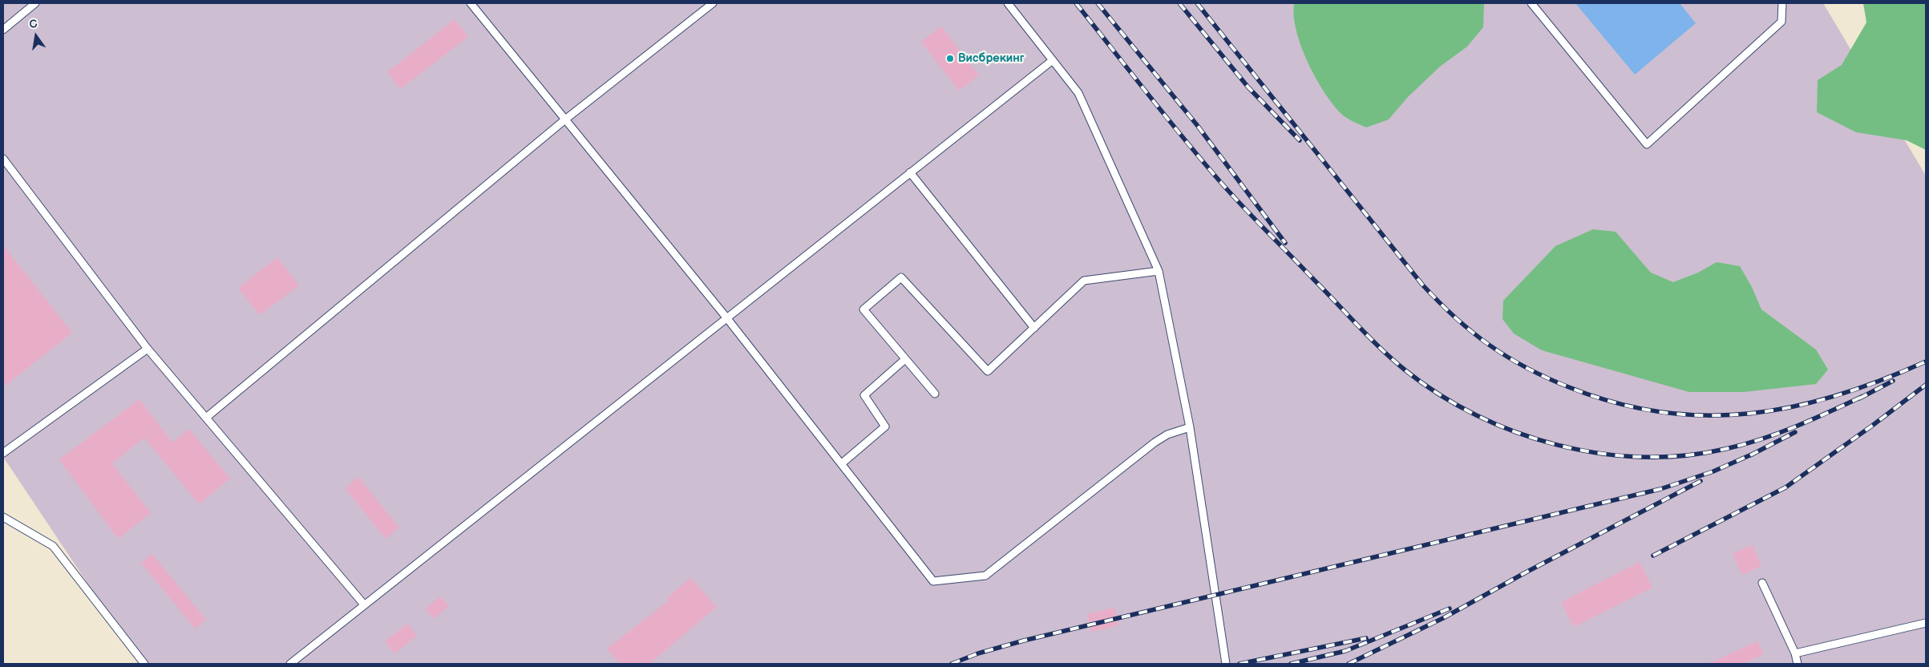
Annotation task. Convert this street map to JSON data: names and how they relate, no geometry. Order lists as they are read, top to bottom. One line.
{"places":["Висбрекинг"],"north":"top"}
